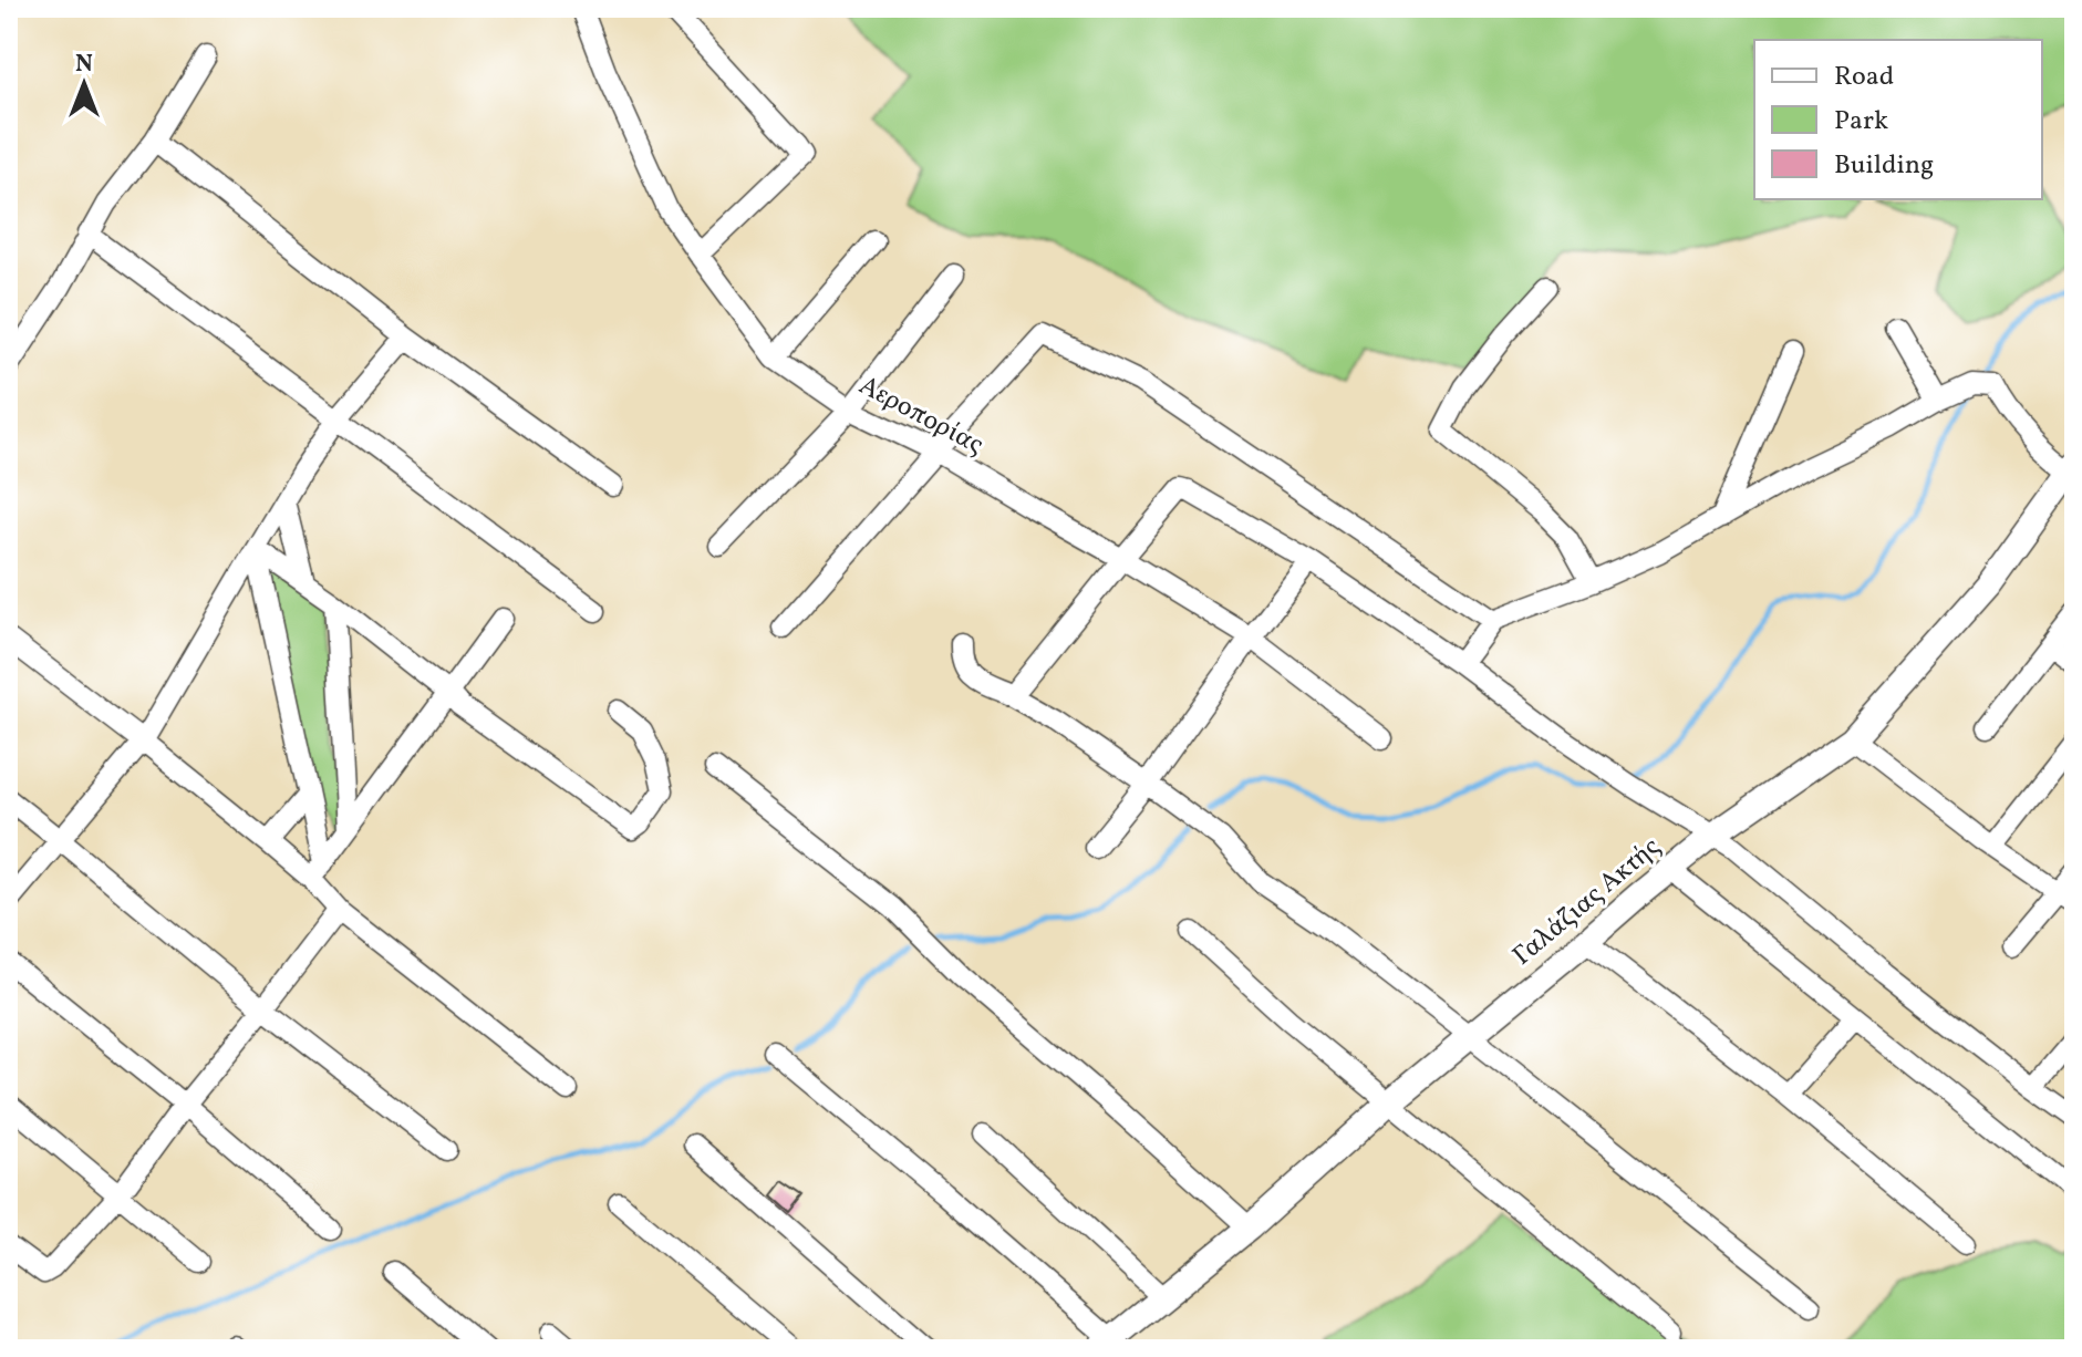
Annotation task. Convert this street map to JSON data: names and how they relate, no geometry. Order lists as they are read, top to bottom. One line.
{"streets":{"street":["Αεροπορίας","Γαλάζιας Ακτής"]},"legend":["Road","Park","Building"],"north":"top"}
